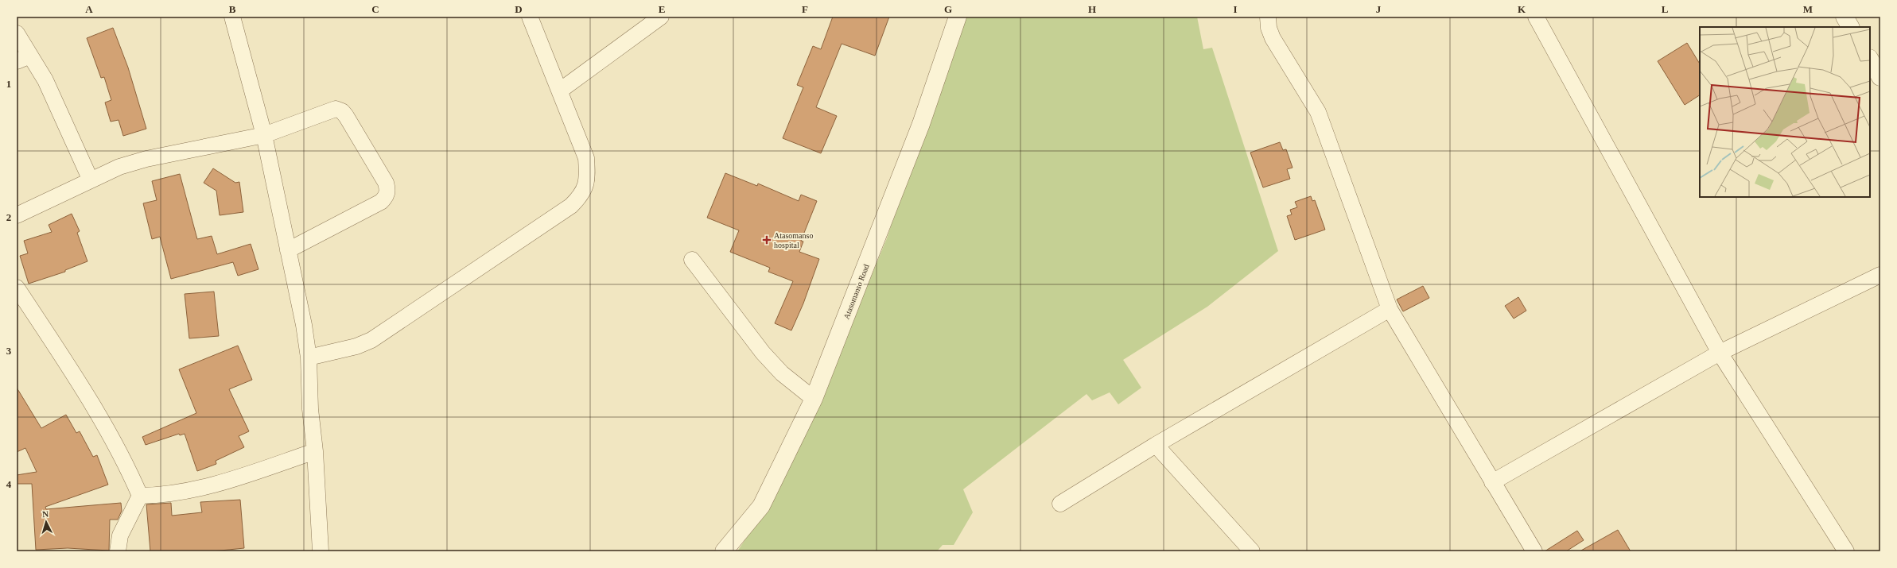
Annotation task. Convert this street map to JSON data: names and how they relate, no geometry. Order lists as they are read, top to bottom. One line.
{"streets":{"street":["Atasomanso Road"]},"places":{"health":["Atasomanso hospital"]},"north":"top","grid":{"columns":["A","B","C","D","E","F","G","H","I","J","K","L","M"],"rows":["1","2","3","4"]}}
